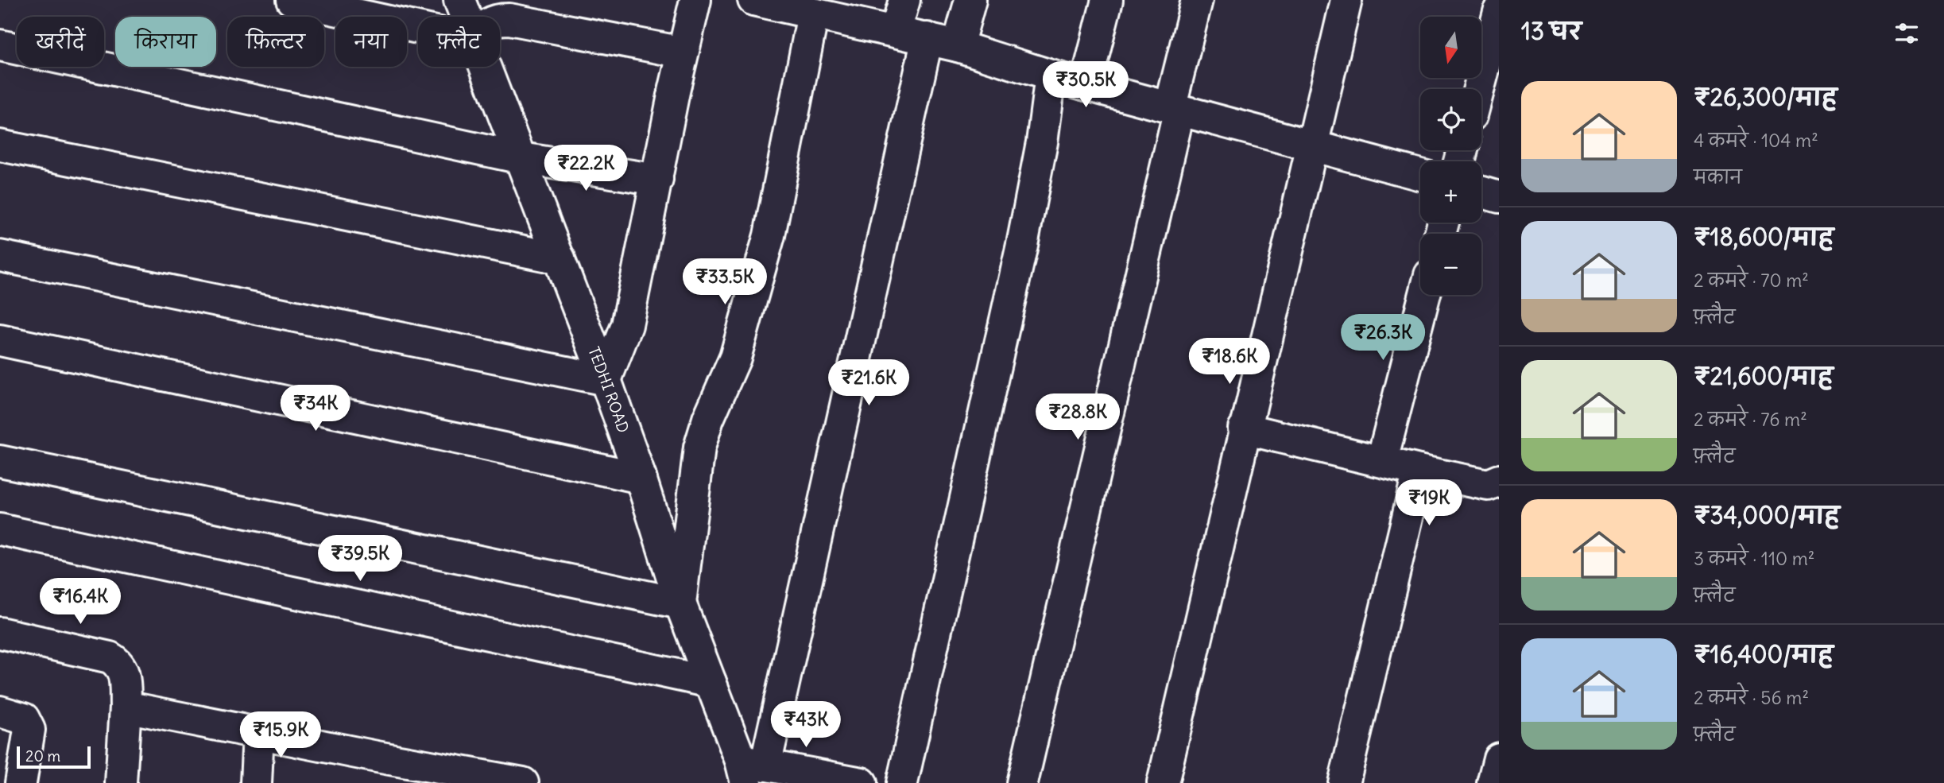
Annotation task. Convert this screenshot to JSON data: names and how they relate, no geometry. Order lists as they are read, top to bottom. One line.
{"streets":{"street":["TEDHI ROAD"]},"scale_bar":"20 m","north":"bottom","page":{"heading":"13 घर","map_buttons":["+","−"],"chip":["खरीदें","किराया","फ़िल्टर","नया","फ़्लैट"],"price":["₹30.5K","₹22.2K","₹33.5K","₹26.3K","₹18.6K","₹21.6K","₹34K","₹28.8K","₹19K","₹39.5K","₹16.4K","₹43K","₹15.9K"],"list":[{"name":"₹26,300/माह","note":"4 कमरे · 104 m² · मकान"},{"name":"₹18,600/माह","note":"2 कमरे · 70 m² · फ़्लैट"},{"name":"₹21,600/माह","note":"2 कमरे · 76 m² · फ़्लैट"},{"name":"₹34,000/माह","note":"3 कमरे · 110 m² · फ़्लैट"},{"name":"₹16,400/माह","note":"2 कमरे · 56 m² · फ़्लैट"}],"scale":"20 m"}}
